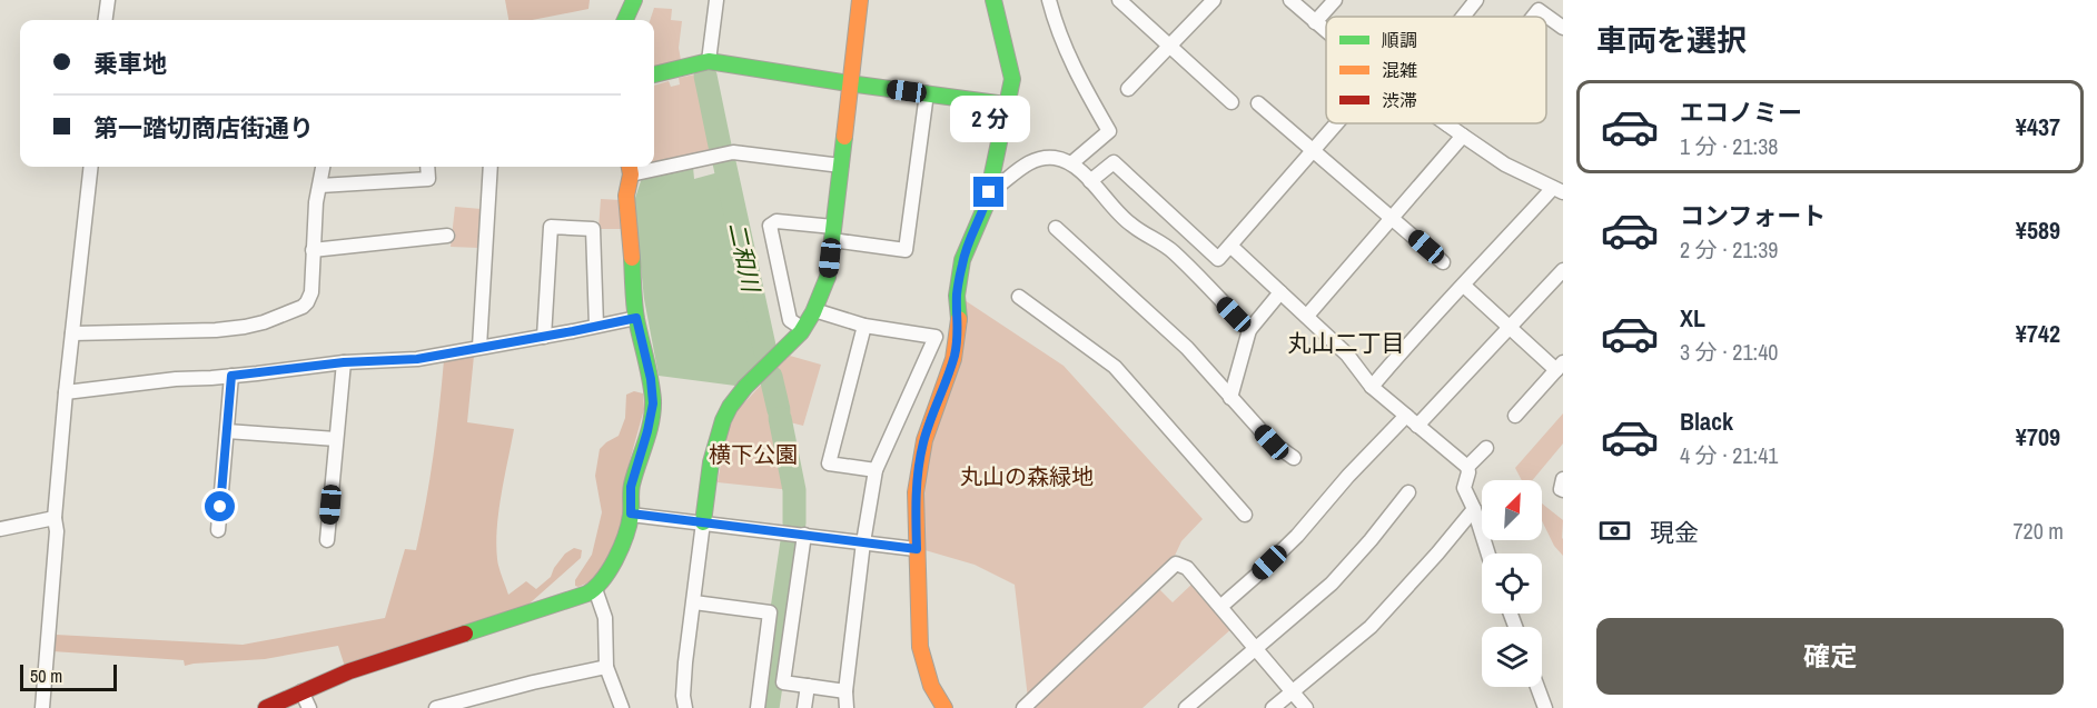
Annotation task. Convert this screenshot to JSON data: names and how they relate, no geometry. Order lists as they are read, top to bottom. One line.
{"districts":["丸山二丁目"],"water":["二和川"],"parks":["横下公園","丸山の森緑地"],"legend":["順調","混雑","渋滞"],"scale_bar":"50 m","north":"top right","page":{"heading":"車両を選択","banner":["乗車地","第一踏切商店街通り"],"list":[{"name":"エコノミー","note":"1 分 · 21:38","value":"¥437"},{"name":"コンフォート","note":"2 分 · 21:39","value":"¥589"},{"name":"XL","note":"3 分 · 21:40","value":"¥742"},{"name":"Black","note":"4 分 · 21:41","value":"¥709"}],"bubble":"2 分","pay":["現金","720 m"],"buttons":"確定","scale":"50 m"}}
